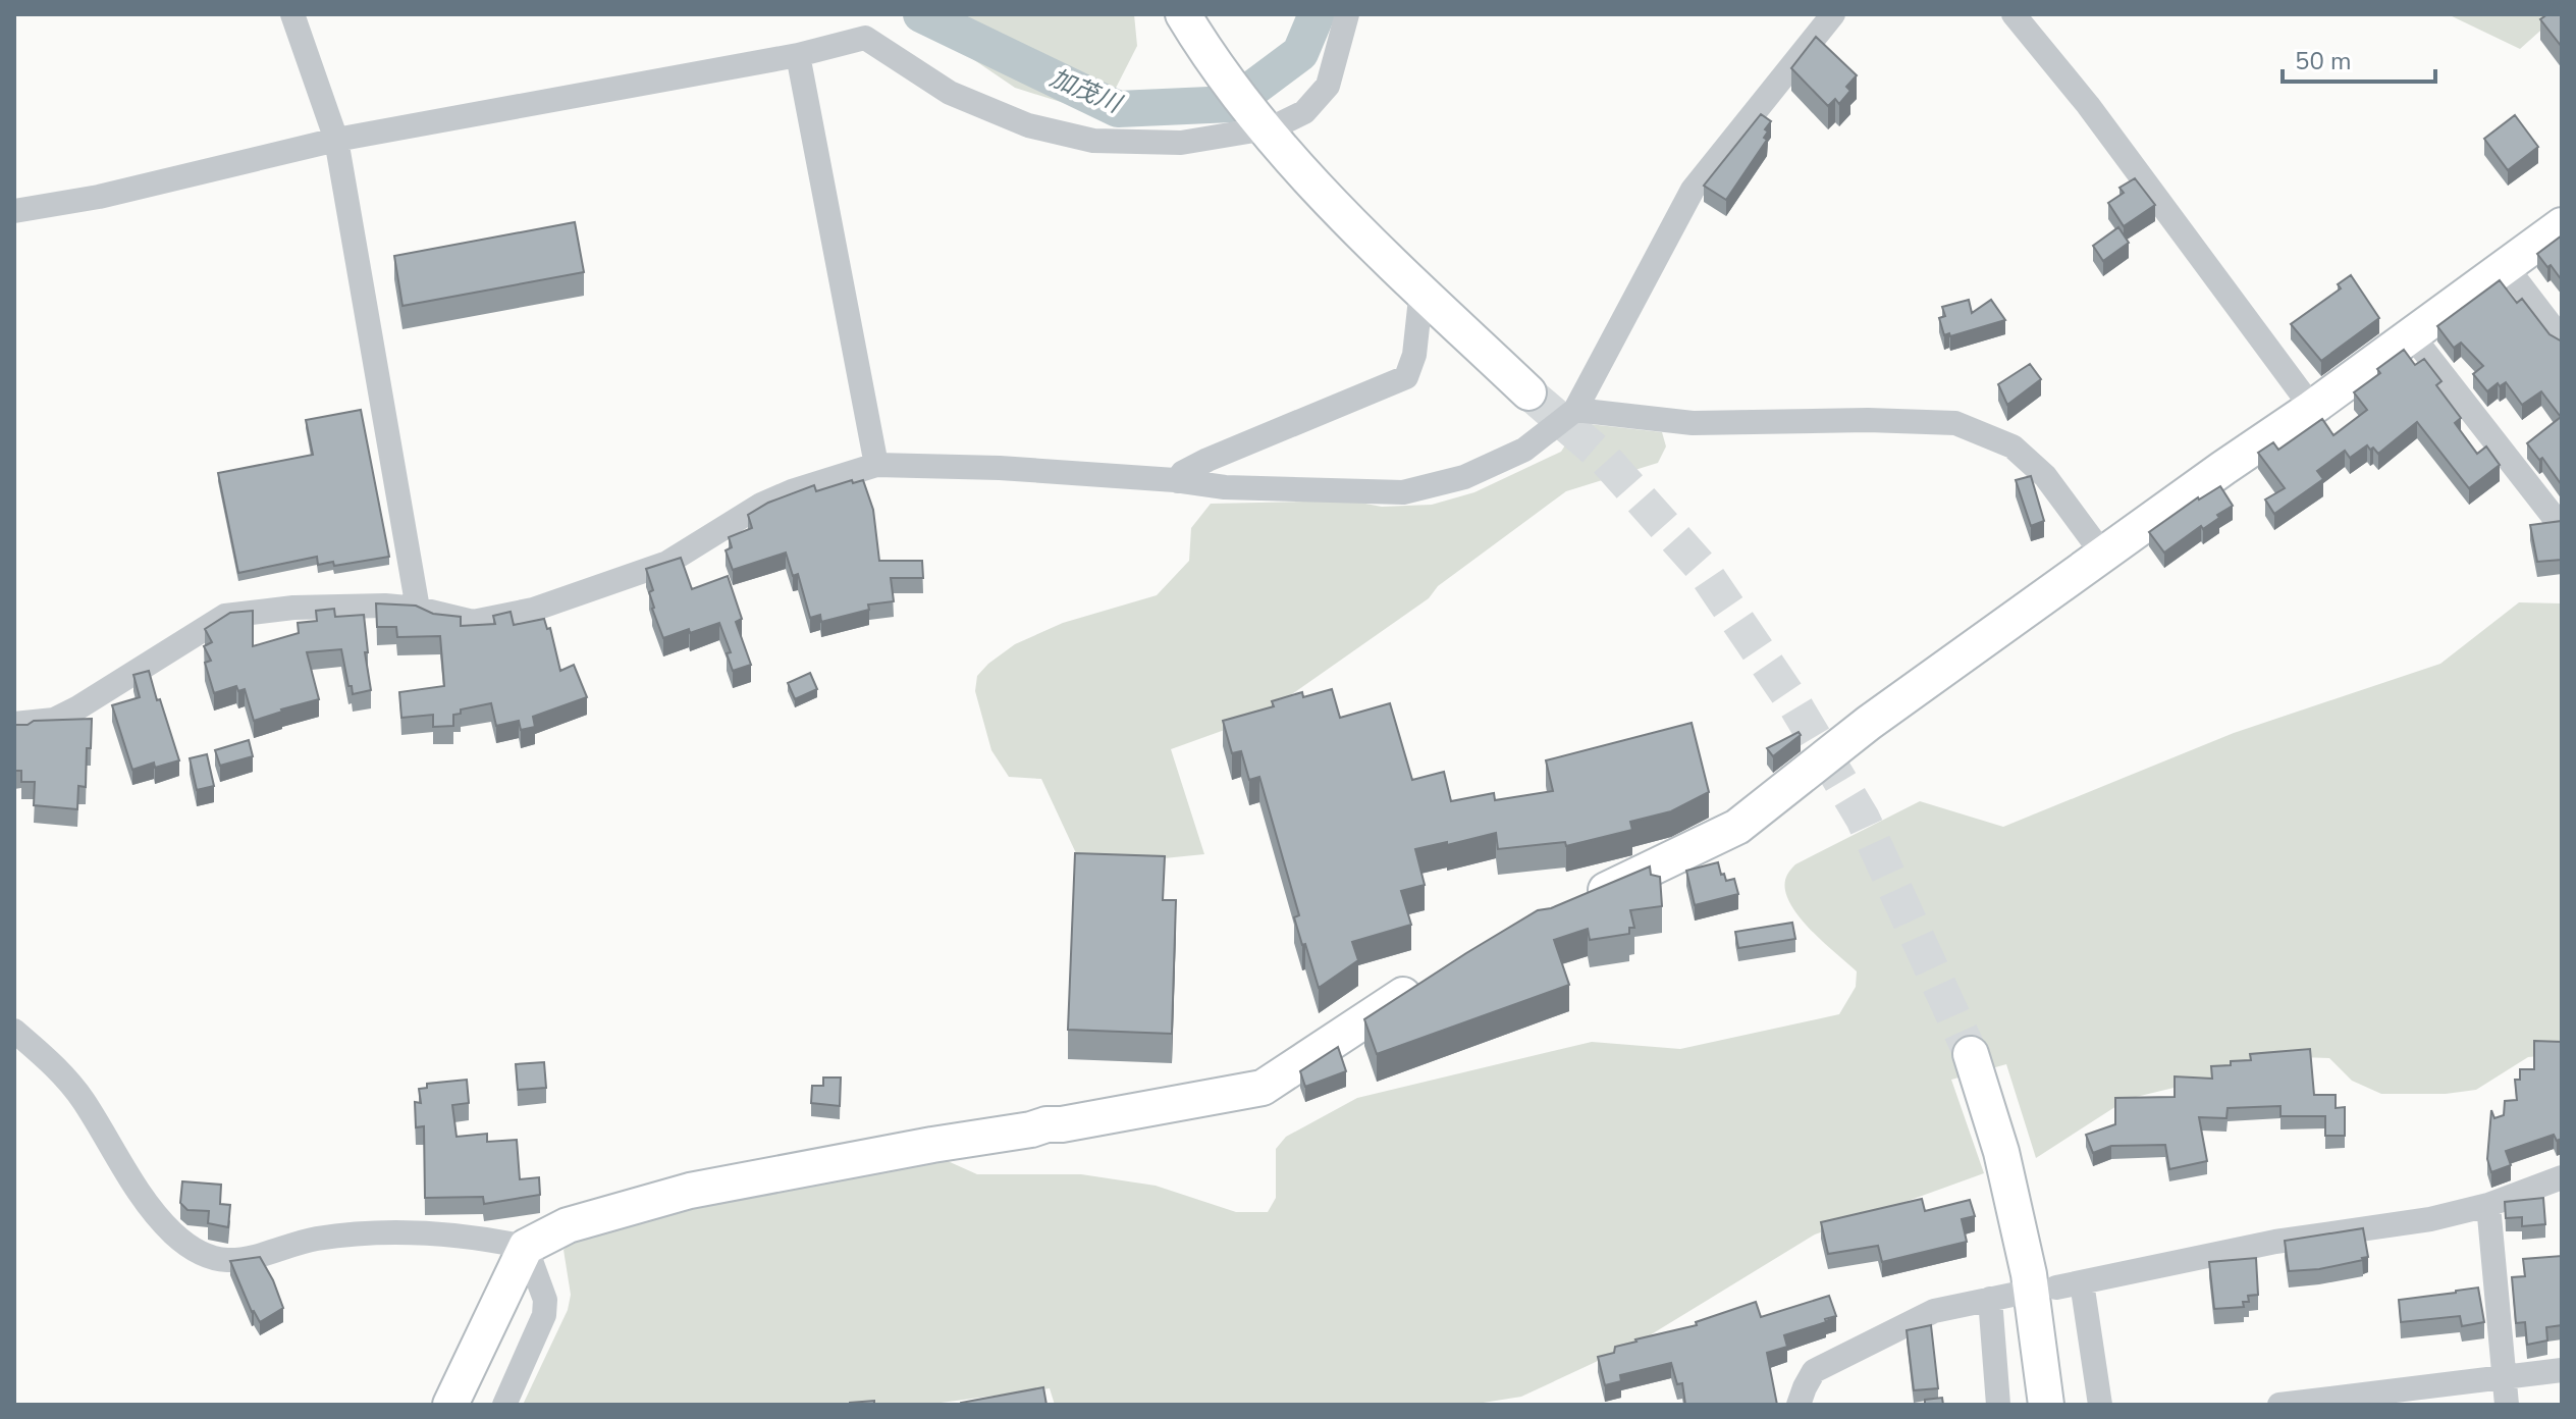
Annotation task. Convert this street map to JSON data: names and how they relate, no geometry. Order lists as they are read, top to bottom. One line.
{"water":["加茂川"],"scale_bar":"50 m"}
